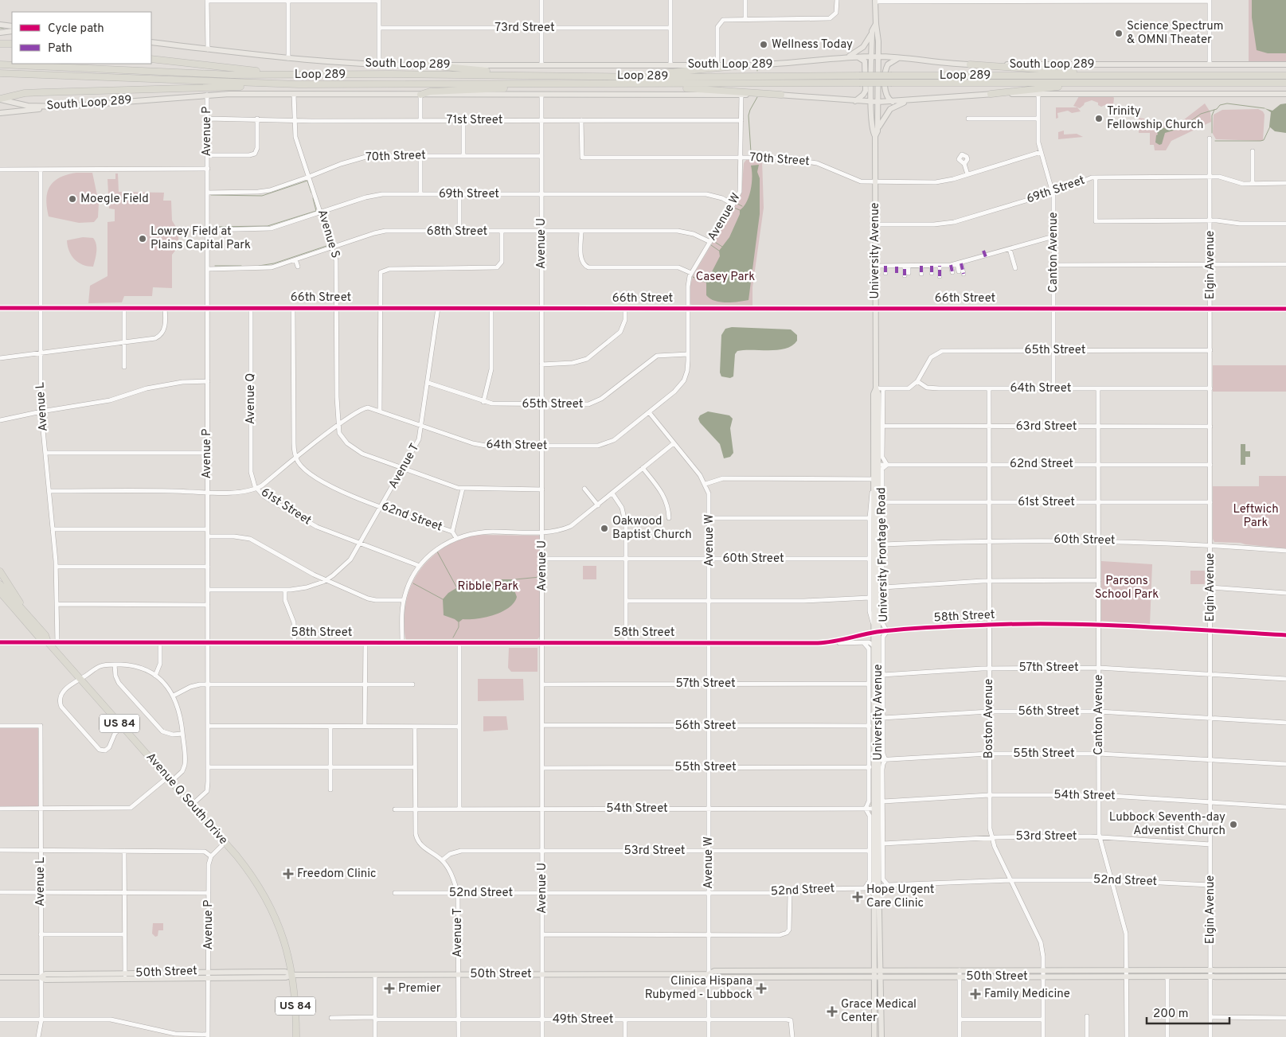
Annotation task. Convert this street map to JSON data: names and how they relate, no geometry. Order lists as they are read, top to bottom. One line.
{"streets":{"highway":["Loop 289","US 84","Avenue Q South Drive"],"main road":["South Loop 289","University Avenue","50th Street"],"street":["73rd Street","71st Street","Avenue P","70th Street","69th Street","Avenue W","68th Street","Avenue S","Avenue U","Canton Avenue","Elgin Avenue","66th Street","65th Street","64th Street","Avenue Q","Avenue L","63rd Street","62nd Street","Avenue T","61st Street","60th Street","University Frontage Road","58th Street","57th Street","56th Street","Boston Avenue","55th Street","54th Street","53rd Street","52nd Street","49th Street"]},"crossings":[["South Loop 289","Avenue P"],["South Loop 289","Avenue W"],["South Loop 289","Avenue S"],["South Loop 289","Avenue U"],["South Loop 289","University Avenue"],["South Loop 289","Canton Avenue"],["71st Street","Avenue P"],["71st Street","70th Street"],["71st Street","Avenue W"],["71st Street","Avenue S"],["71st Street","Avenue U"],["Avenue P","70th Street"],["Avenue P","69th Street"],["Avenue P","68th Street"],["Avenue P","66th Street"],["Avenue P","Avenue T"],["Avenue P","61st Street"],["Avenue P","58th Street"],["Avenue P","Avenue Q South Drive"],["Avenue P","50th Street"],["70th Street","Avenue W"],["70th Street","Avenue S"],["70th Street","Avenue U"],["70th Street","University Avenue"],["70th Street","Canton Avenue"],["69th Street","Avenue W"],["69th Street","Avenue S"],["69th Street","Avenue U"],["69th Street","University Avenue"],["69th Street","Canton Avenue"],["69th Street","Elgin Avenue"],["Avenue W","68th Street"],["Avenue W","66th Street"],["Avenue W","65th Street"],["Avenue W","64th Street"],["Avenue W","62nd Street"],["Avenue W","60th Street"],["Avenue W","58th Street"],["Avenue W","57th Street"],["Avenue W","56th Street"],["Avenue W","55th Street"],["Avenue W","54th Street"],["Avenue W","53rd Street"],["Avenue W","52nd Street"],["Avenue W","50th Street"],["Avenue W","49th Street"],["68th Street","Avenue S"],["68th Street","Avenue U"],["Avenue S","66th Street"],["Avenue S","64th Street"],["Avenue U","66th Street"],["Avenue U","65th Street"],["Avenue U","64th Street"],["Avenue U","62nd Street"],["Avenue U","60th Street"],["Avenue U","58th Street"],["Avenue U","57th Street"],["Avenue U","56th Street"],["Avenue U","55th Street"],["Avenue U","54th Street"],["Avenue U","53rd Street"],["Avenue U","52nd Street"],["Avenue U","50th Street"],["Avenue U","49th Street"],["University Avenue","66th Street"],["University Avenue","62nd Street"],["University Avenue","University Frontage Road"],["University Avenue","58th Street"],["University Avenue","55th Street"],["University Avenue","54th Street"],["University Avenue","52nd Street"],["University Avenue","50th Street"],["Canton Avenue","66th Street"],["Canton Avenue","65th Street"],["Canton Avenue","64th Street"],["Canton Avenue","63rd Street"],["Canton Avenue","62nd Street"],["Canton Avenue","61st Street"],["Canton Avenue","60th Street"],["Canton Avenue","58th Street"],["Canton Avenue","57th Street"],["Canton Avenue","56th Street"],["Canton Avenue","55th Street"],["Canton Avenue","54th Street"],["Canton Avenue","53rd Street"],["Canton Avenue","52nd Street"],["Canton Avenue","50th Street"],["Elgin Avenue","66th Street"],["Elgin Avenue","65th Street"],["Elgin Avenue","64th Street"],["Elgin Avenue","63rd Street"],["Elgin Avenue","62nd Street"],["Elgin Avenue","61st Street"],["Elgin Avenue","60th Street"],["Elgin Avenue","58th Street"],["Elgin Avenue","57th Street"],["Elgin Avenue","56th Street"],["Elgin Avenue","55th Street"],["Elgin Avenue","54th Street"],["Elgin Avenue","53rd Street"],["Elgin Avenue","52nd Street"],["Elgin Avenue","50th Street"],["66th Street","Avenue Q"],["66th Street","Avenue L"],["66th Street","Avenue T"],["65th Street","64th Street"],["65th Street","Avenue T"],["64th Street","Avenue Q"],["64th Street","62nd Street"],["64th Street","Avenue T"],["64th Street","61st Street"],["64th Street","Boston Avenue"],["Avenue Q","61st Street"],["Avenue L","61st Street"],["Avenue L","58th Street"],["Avenue L","50th Street"],["63rd Street","University Frontage Road"],["63rd Street","Boston Avenue"],["62nd Street","Avenue T"],["62nd Street","University Frontage Road"],["62nd Street","Boston Avenue"],["Avenue T","61st Street"],["Avenue T","53rd Street"],["Avenue T","52nd Street"],["Avenue T","50th Street"],["Avenue T","49th Street"],["61st Street","University Frontage Road"],["61st Street","Boston Avenue"],["60th Street","University Frontage Road"],["60th Street","Boston Avenue"],["University Frontage Road","58th Street"],["University Frontage Road","57th Street"],["University Frontage Road","56th Street"],["University Frontage Road","55th Street"],["University Frontage Road","54th Street"],["University Frontage Road","53rd Street"],["University Frontage Road","52nd Street"],["58th Street","Boston Avenue"],["58th Street","Avenue Q South Drive"],["57th Street","Boston Avenue"],["56th Street","Boston Avenue"],["Boston Avenue","55th Street"],["Boston Avenue","54th Street"],["Boston Avenue","53rd Street"],["Boston Avenue","52nd Street"],["Boston Avenue","50th Street"],["US 84","Avenue Q South Drive"],["US 84","50th Street"],["Avenue Q South Drive","50th Street"]],"parks":["Casey Park","Leftwich Park","Parsons School Park","Ribble Park"],"places":{"other":["Science Spectrum & OMNI Theater","Wellness Today","Trinity Fellowship Church","Moegle Field","Lowrey Field at Plains Capital Park","Oakwood Baptist Church","Lubbock Seventh-day Adventist Church"],"health":["Freedom Clinic","Hope Urgent Care Clinic","Premier","Clinica Hispana Rubymed - Lubbock","Family Medicine","Grace Medical Center"]},"legend":["Cycle path","Path"],"scale_bar":"200 m"}
